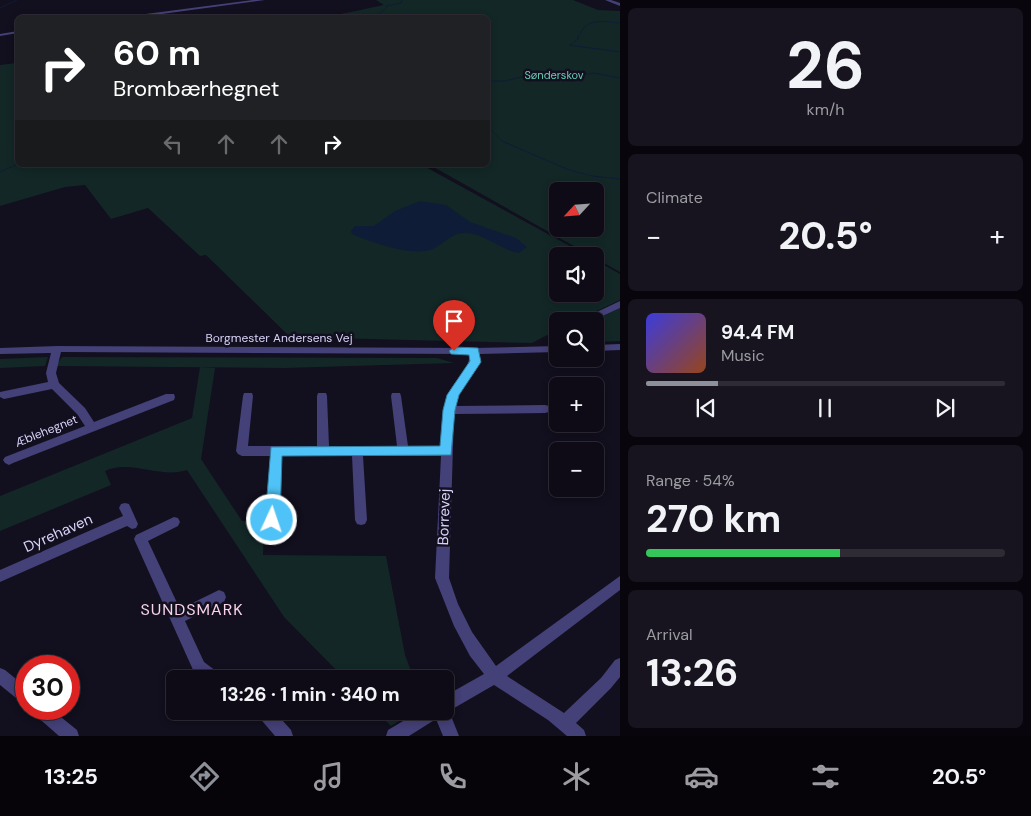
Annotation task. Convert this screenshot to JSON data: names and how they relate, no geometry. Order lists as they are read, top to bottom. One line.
{"streets":{"street":["Borgmester Andersens Vej","Æblehegnet","Borrevej","Dyrehaven"]},"crossings":[["Borgmester Andersens Vej","Borrevej"]],"districts":["SUNDSMARK"],"parks":["Sønderskov"],"north":"bottom left","page":{"tile":[["26","km/h"],"Climate",["Range · 54%","270 km"],["Arrival","13:26"]],"turn":["60 m","Brombærhegnet"],"map_buttons":["+","−"],"heat":["−","20.5°","+"],"song":["94.4 FM","Music"],"limit":"30","trip":"13:26 · 1 min · 340 m","tabs":["13:25","20.5°"]}}
